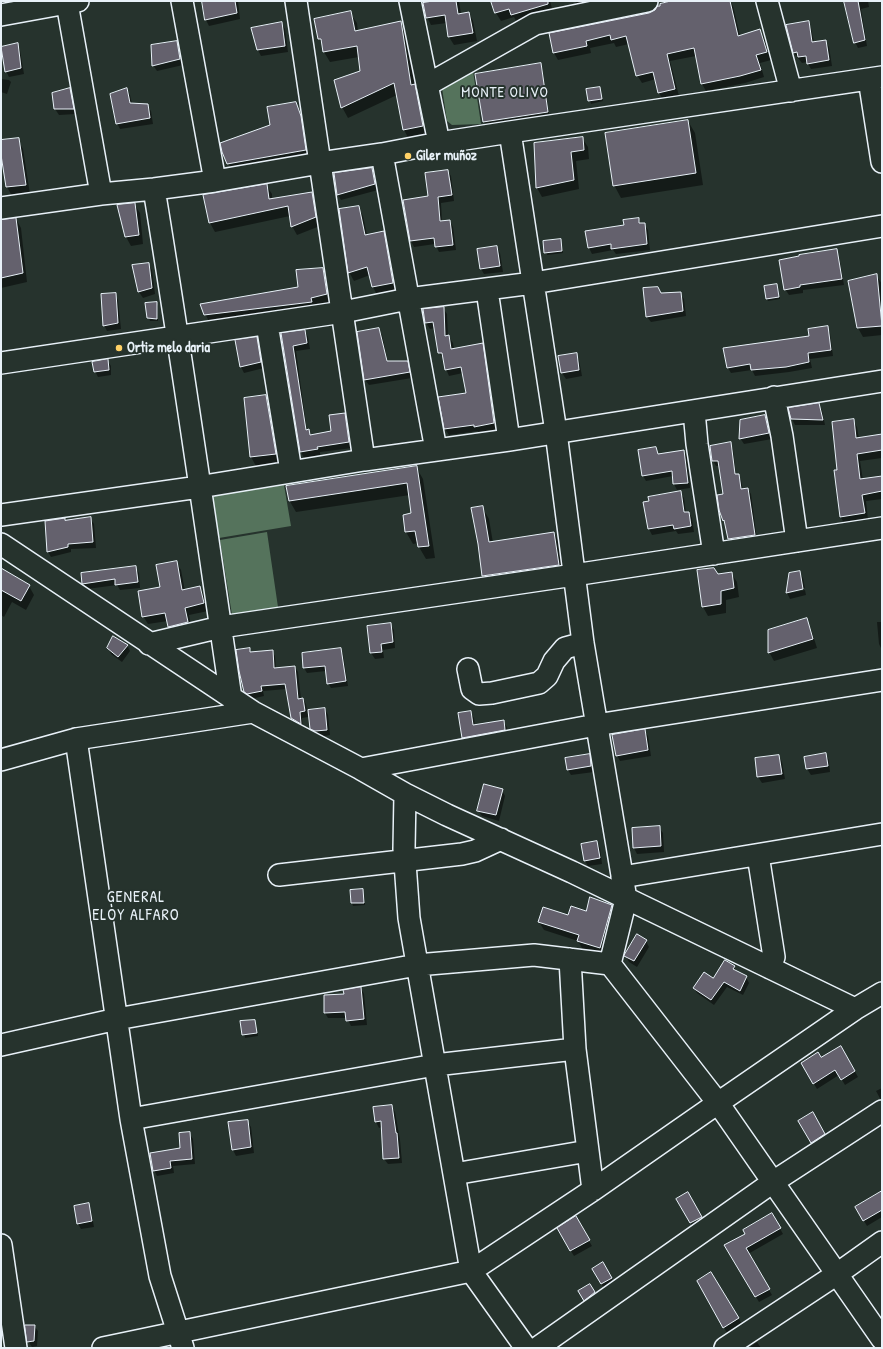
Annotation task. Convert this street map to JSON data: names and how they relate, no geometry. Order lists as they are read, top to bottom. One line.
{"districts":["MONTE OLIVO","GENERAL ELOY ALFARO"],"places":["Giler muñoz","Ortiz melo daria"]}
